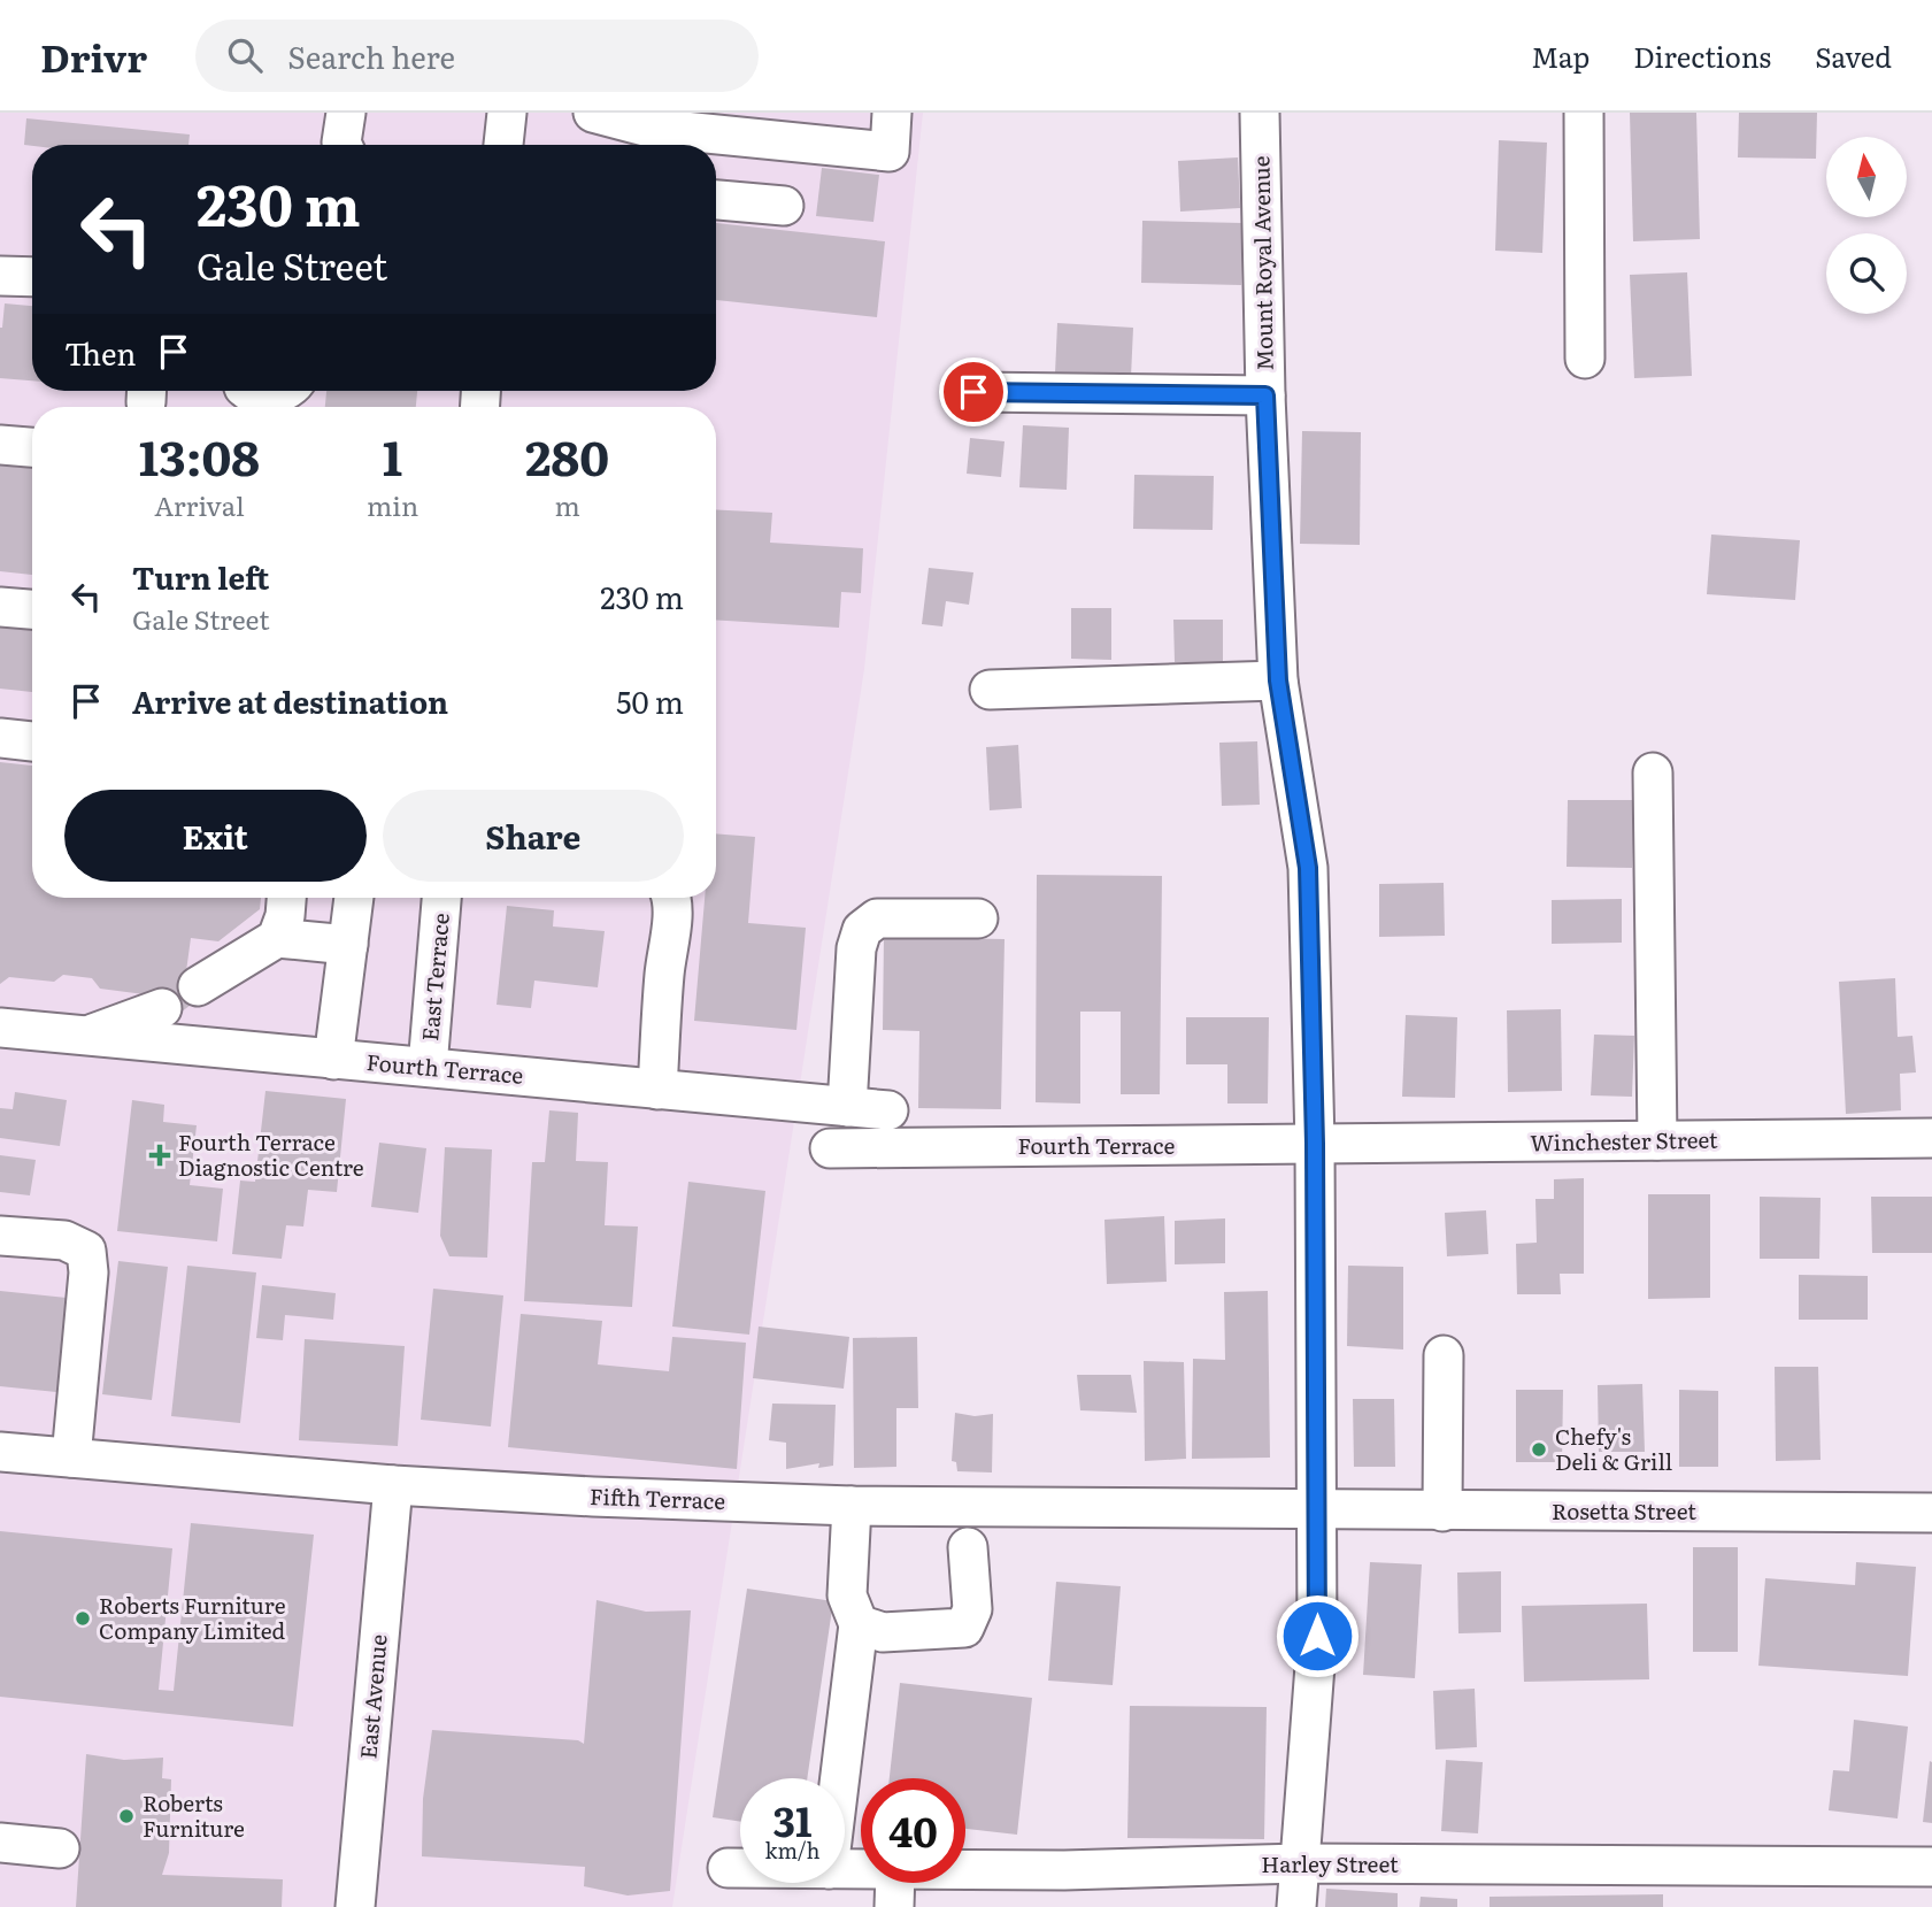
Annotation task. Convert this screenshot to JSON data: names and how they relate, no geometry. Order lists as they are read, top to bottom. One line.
{"streets":{"street":["Mount Royal Avenue","East Terrace","Fourth Terrace","Winchester Street","Fifth Terrace","Rosetta Street","East Avenue","Harley Street"]},"crossings":[["Mount Royal Avenue","Fourth Terrace"],["Mount Royal Avenue","Winchester Street"],["Mount Royal Avenue","Fifth Terrace"],["Mount Royal Avenue","Rosetta Street"],["Mount Royal Avenue","Harley Street"],["East Terrace","Fourth Terrace"],["Fourth Terrace","Winchester Street"],["Fifth Terrace","Rosetta Street"],["Fifth Terrace","East Avenue"]],"places":{"health":["Fourth Terrace Diagnostic Centre"],"other":["Chefy's Deli & Grill","Roberts Furniture Company Limited","Roberts Furniture"]},"north":"top","page":{"header":"Drivr","search":"Search here","nav":["Map","Directions","Saved"],"turn":["230 m","Gale Street"],"then":"Then","eta":["13:08","Arrival","1","min","280","m"],"list":[{"name":"Turn left","note":"Gale Street","value":"230 m"},{"name":"Arrive at destination","value":"50 m"}],"buttons":["Exit","Share"],"speed":"31 km/h","limit":"40"}}
